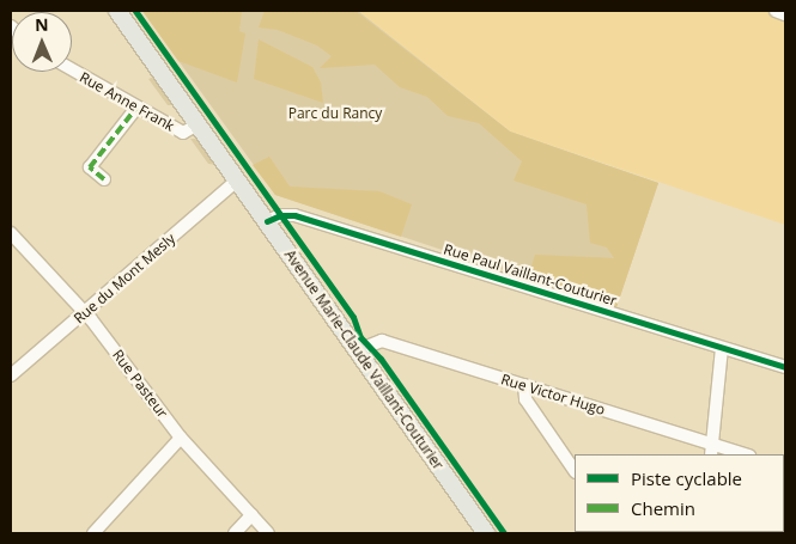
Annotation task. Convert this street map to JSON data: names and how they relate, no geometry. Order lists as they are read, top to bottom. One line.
{"streets":{"main road":["Avenue Marie-Claude Vaillant-Couturier"],"street":["Rue Anne Frank","Rue Paul Vaillant-Couturier","Rue du Mont Mesly","Rue Pasteur","Rue Victor Hugo"]},"crossings":[["Rue Anne Frank","Avenue Marie-Claude Vaillant-Couturier"],["Rue Paul Vaillant-Couturier","Avenue Marie-Claude Vaillant-Couturier"],["Rue du Mont Mesly","Avenue Marie-Claude Vaillant-Couturier"],["Rue du Mont Mesly","Rue Pasteur"],["Avenue Marie-Claude Vaillant-Couturier","Rue Victor Hugo"]],"parks":["Parc du Rancy"],"legend":["Piste cyclable","Chemin"],"north":"top"}
